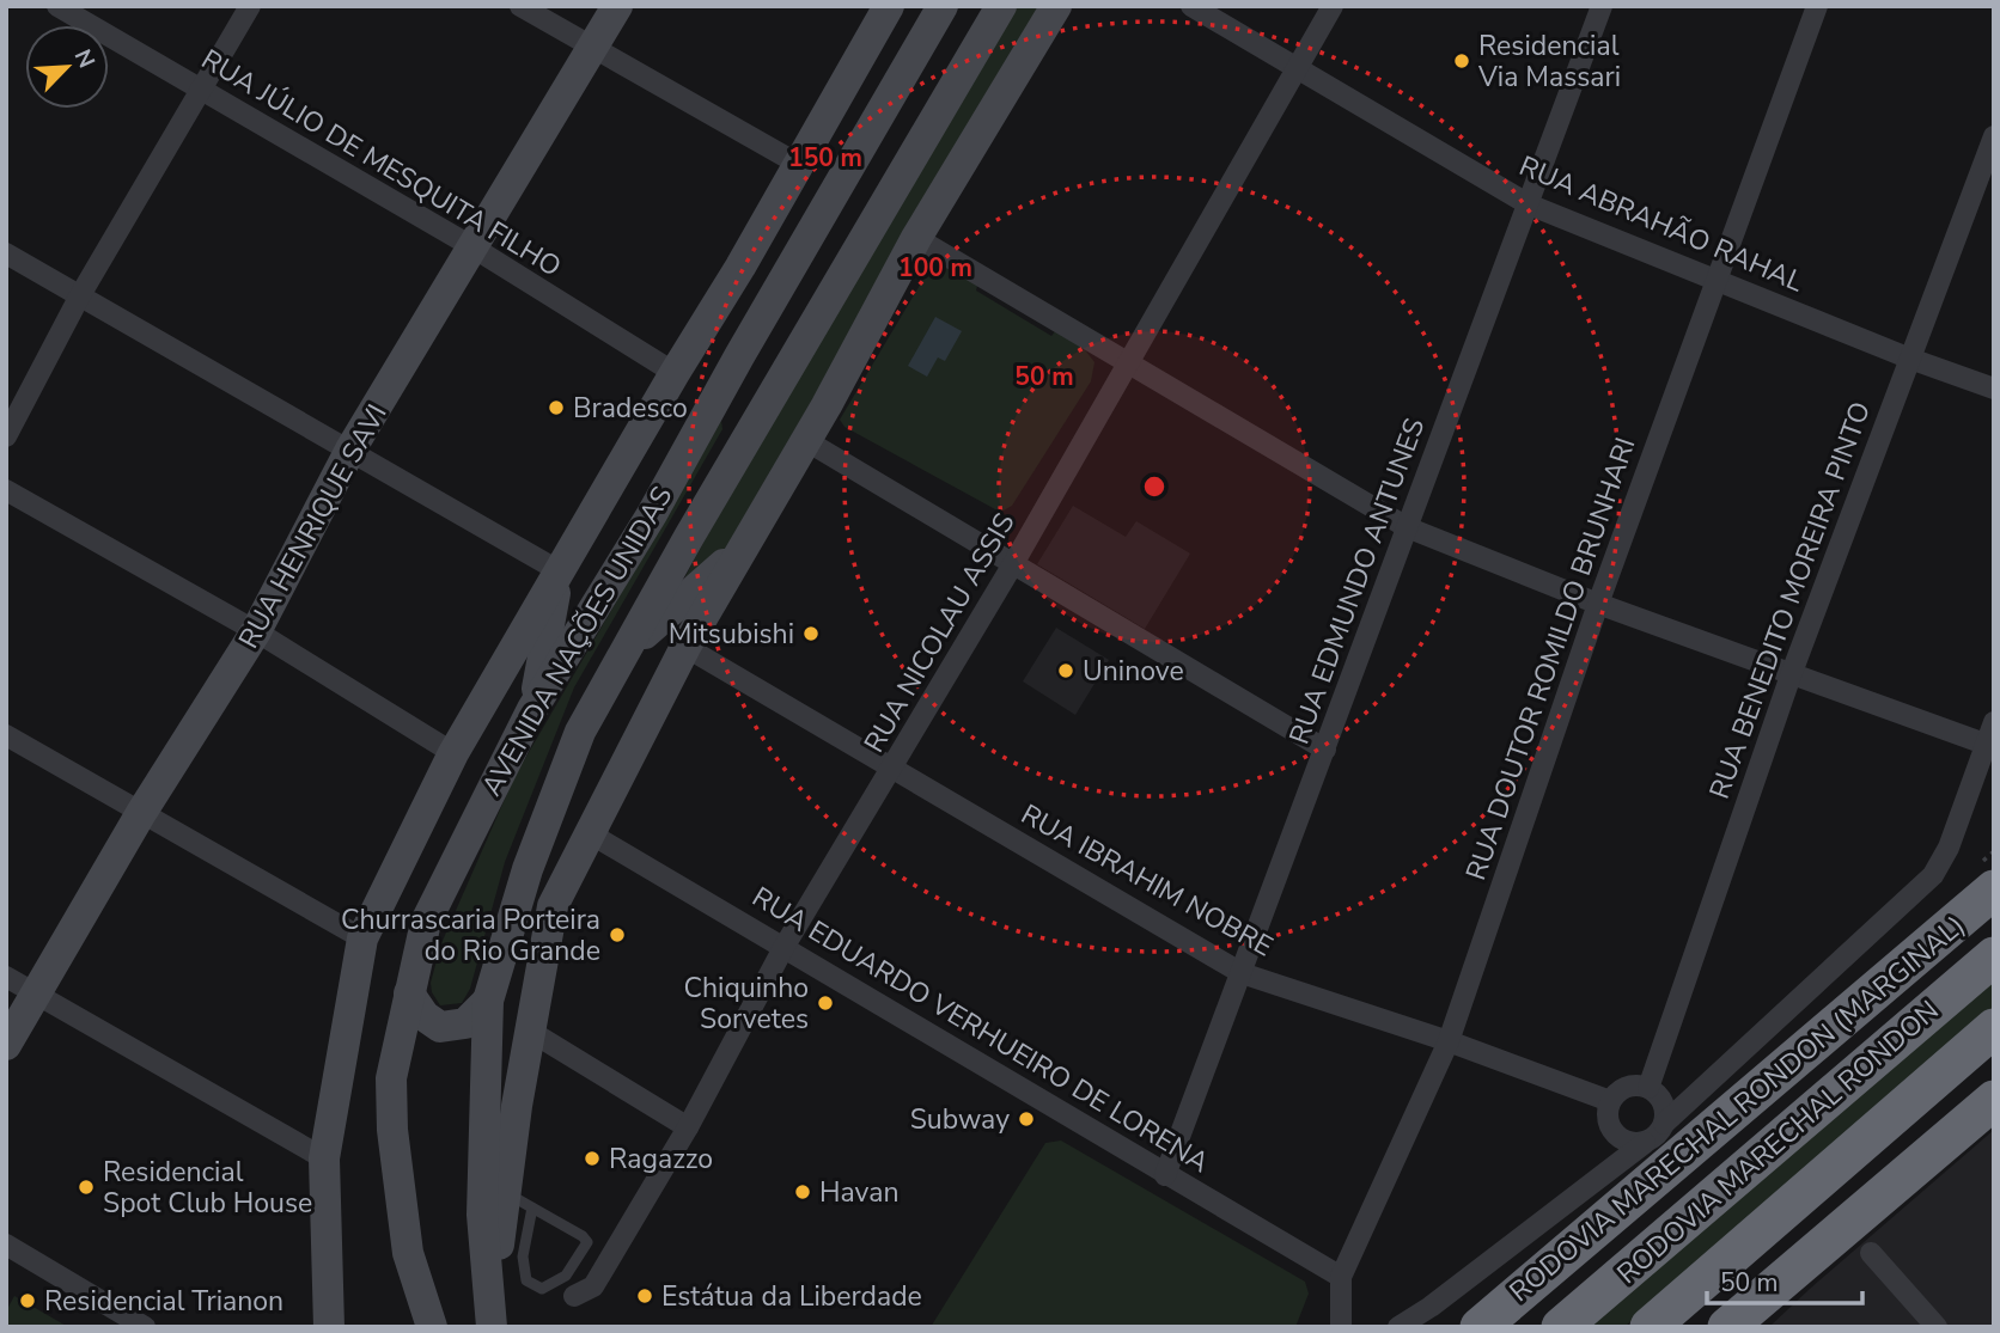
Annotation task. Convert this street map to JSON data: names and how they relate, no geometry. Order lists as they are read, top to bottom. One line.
{"streets":{"highway":["RODOVIA MARECHAL RONDON (MARGINAL)","RODOVIA MARECHAL RONDON"],"street":["RUA JÚLIO DE MESQUITA FILHO","RUA ABRAHÃO RAHAL","RUA HENRIQUE SAVI","RUA EDMUNDO ANTUNES","RUA BENEDITO MOREIRA PINTO","RUA NICOLAU ASSIS","AVENIDA NAÇÕES UNIDAS","RUA DOUTOR ROMILDO BRUNHARI","RUA IBRAHIM NOBRE","RUA EDUARDO VERHUEIRO DE LORENA"]},"crossings":[["RUA JÚLIO DE MESQUITA FILHO","RUA HENRIQUE SAVI"],["RUA JÚLIO DE MESQUITA FILHO","AVENIDA NAÇÕES UNIDAS"],["RUA ABRAHÃO RAHAL","RUA EDMUNDO ANTUNES"],["RUA ABRAHÃO RAHAL","RUA BENEDITO MOREIRA PINTO"],["RUA ABRAHÃO RAHAL","RUA NICOLAU ASSIS"],["RUA ABRAHÃO RAHAL","RUA DOUTOR ROMILDO BRUNHARI"],["RUA EDMUNDO ANTUNES","RUA IBRAHIM NOBRE"],["RUA EDMUNDO ANTUNES","RUA EDUARDO VERHUEIRO DE LORENA"],["RUA BENEDITO MOREIRA PINTO","RUA IBRAHIM NOBRE"],["RUA NICOLAU ASSIS","RUA IBRAHIM NOBRE"],["RUA NICOLAU ASSIS","RUA EDUARDO VERHUEIRO DE LORENA"],["AVENIDA NAÇÕES UNIDAS","RUA IBRAHIM NOBRE"],["AVENIDA NAÇÕES UNIDAS","RUA EDUARDO VERHUEIRO DE LORENA"],["RUA DOUTOR ROMILDO BRUNHARI","RUA IBRAHIM NOBRE"],["RUA DOUTOR ROMILDO BRUNHARI","RUA EDUARDO VERHUEIRO DE LORENA"]],"places":["Residencial Via Massari","Bradesco","Mitsubishi","Uninove","Churrascaria Porteira do Rio Grande","Chiquinho Sorvetes","Subway","Ragazzo","Residencial Spot Club House","Havan","Estátua da Liberdade","Residencial Trianon"],"scale_bar":"50 m","north":"top right","rings":["150 m","100 m","50 m"]}
